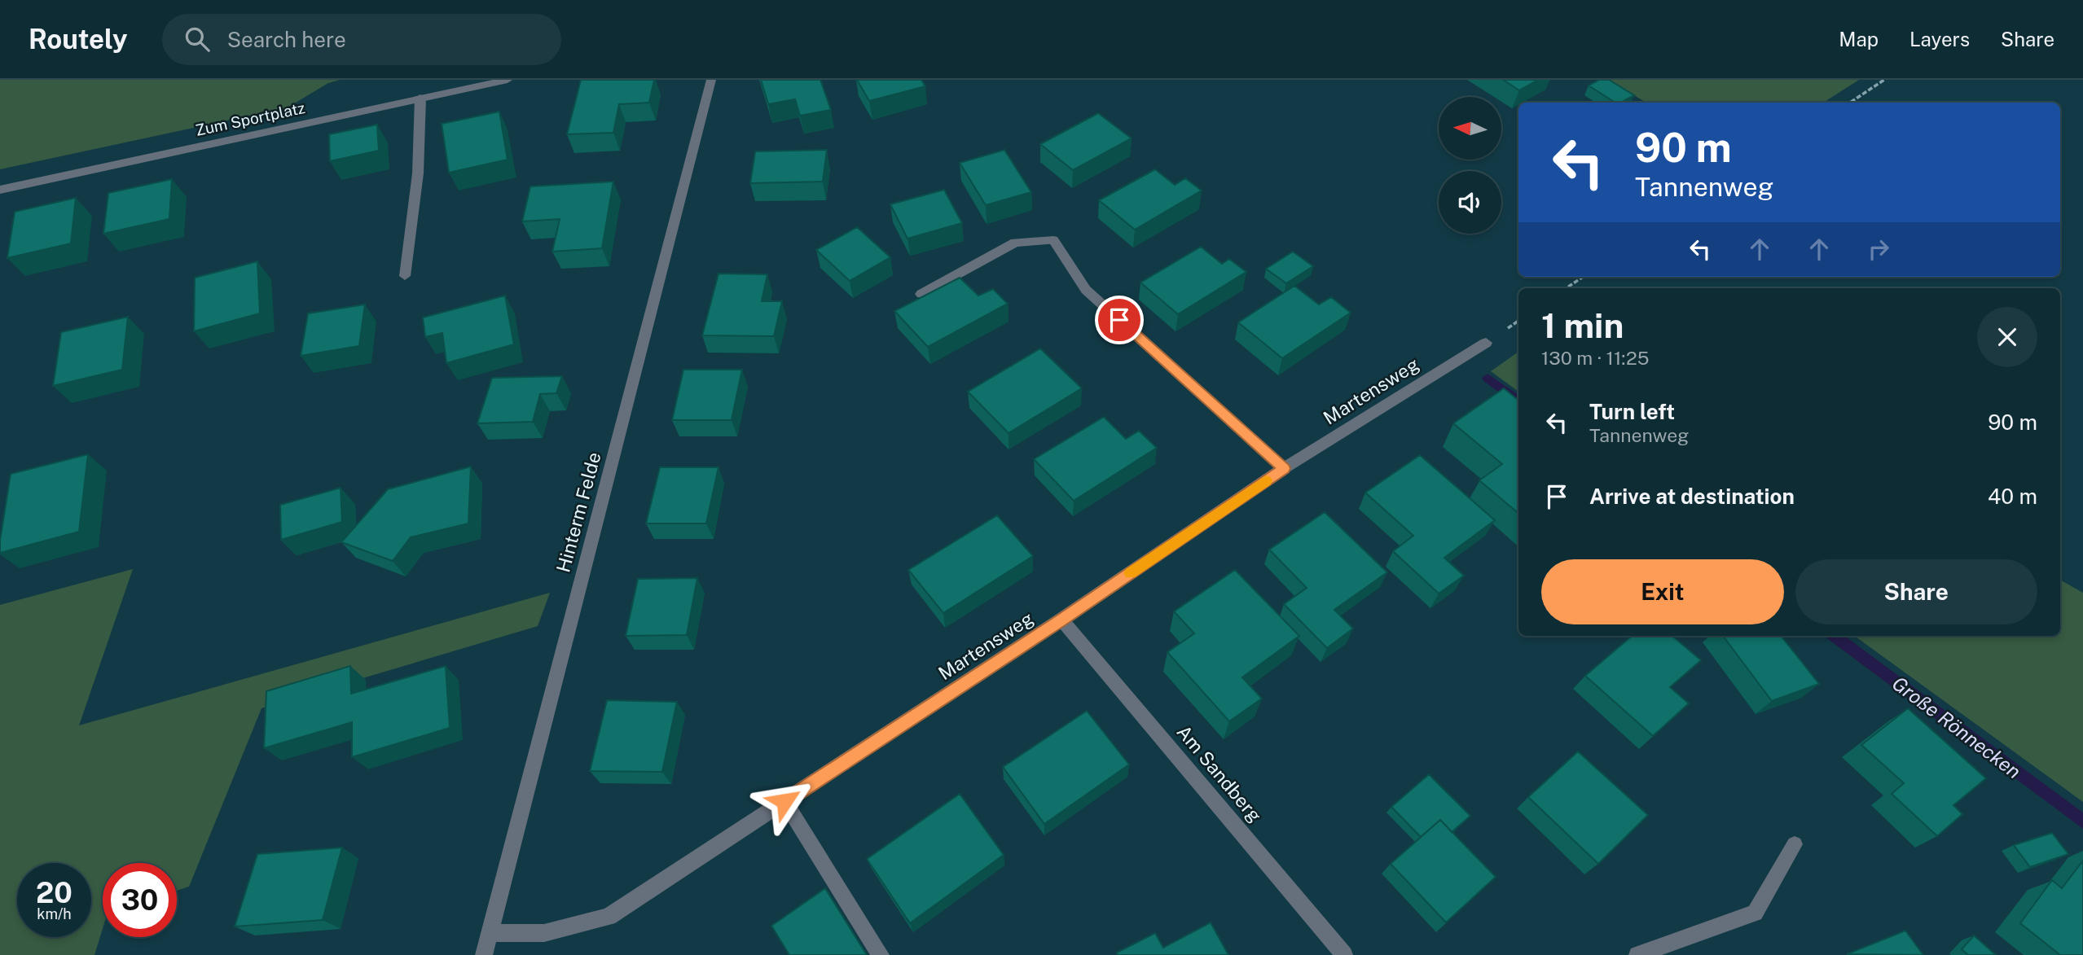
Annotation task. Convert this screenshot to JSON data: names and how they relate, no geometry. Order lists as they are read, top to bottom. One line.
{"streets":{"street":["Zum Sportplatz","Martensweg","Hinterm Felde","Am Sandberg"]},"crossings":[["Martensweg","Hinterm Felde"],["Martensweg","Am Sandberg"]],"water":["Große Rönnecken"],"north":"left","page":{"header":"Routely","search":"Search here","nav":["Map","Layers","Share"],"turn":["90 m","Tannenweg"],"heading":["1 min","130 m · 11:25"],"list":[{"name":"Turn left","note":"Tannenweg","value":"90 m"},{"name":"Arrive at destination","value":"40 m"}],"buttons":["Exit","Share"],"speed":"20 km/h","limit":"30"}}
